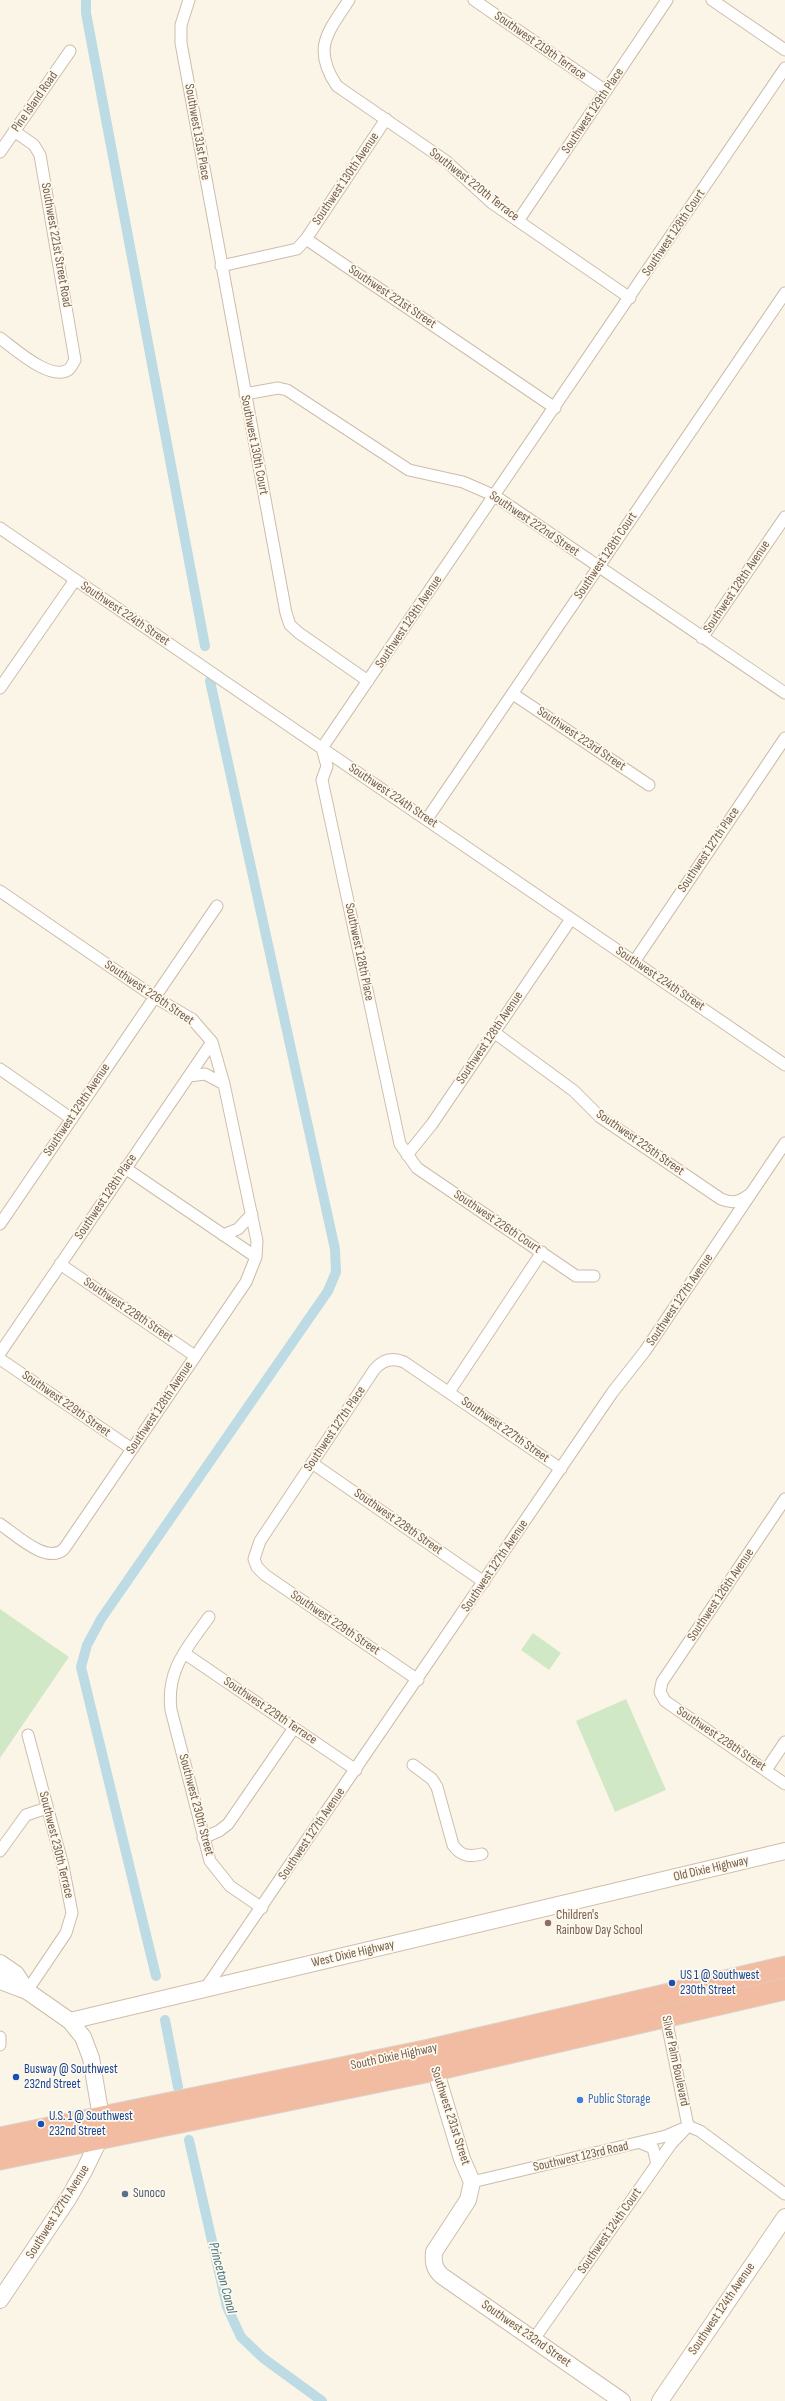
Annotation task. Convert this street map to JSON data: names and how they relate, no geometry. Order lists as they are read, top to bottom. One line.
{"streets":{"highway":["South Dixie Highway"],"street":["Southwest 219th Terrace","Pine Island Road","Southwest 129th Place","Southwest 131st Place","Southwest 130th Avenue","Southwest 220th Terrace","Southwest 128th Court","Southwest 221st Street Road","Southwest 221st Street","Southwest 130th Court","Southwest 222nd Street","Southwest 128th Avenue","Southwest 224th Street","Southwest 129th Avenue","Southwest 223rd Street","Southwest 127th Place","Southwest 128th Place","Southwest 226th Street","Southwest 225th Street","Southwest 226th Court","Southwest 127th Avenue","Southwest 228th Street","Southwest 229th Street","Southwest 227th Street","Southwest 126th Avenue","Southwest 229th Terrace","Southwest 230th Street","Southwest 230th Terrace","Old Dixie Highway","West Dixie Highway","Silver Palm Boulevard","Southwest 231st Street","Southwest 123rd Road","Southwest 124th Court","Southwest 124th Avenue","Southwest 232nd Street"]},"crossings":[["Southwest 219th Terrace","Southwest 129th Place"],["Pine Island Road","Southwest 221st Street Road"],["Southwest 129th Place","Southwest 220th Terrace"],["Southwest 131st Place","Southwest 130th Court"],["Southwest 130th Avenue","Southwest 220th Terrace"],["Southwest 130th Avenue","Southwest 221st Street"],["Southwest 220th Terrace","Southwest 128th Court"],["Southwest 128th Court","Southwest 221st Street"],["Southwest 128th Court","Southwest 222nd Street"],["Southwest 128th Court","Southwest 224th Street"],["Southwest 128th Court","Southwest 129th Avenue"],["Southwest 128th Court","Southwest 223rd Street"],["Southwest 130th Court","Southwest 222nd Street"],["Southwest 130th Court","Southwest 129th Avenue"],["Southwest 222nd Street","Southwest 128th Avenue"],["Southwest 222nd Street","Southwest 129th Avenue"],["Southwest 128th Avenue","Southwest 224th Street"],["Southwest 128th Avenue","Southwest 128th Place"],["Southwest 128th Avenue","Southwest 226th Street"],["Southwest 128th Avenue","Southwest 225th Street"],["Southwest 128th Avenue","Southwest 226th Court"],["Southwest 128th Avenue","Southwest 228th Street"],["Southwest 128th Avenue","Southwest 229th Street"],["Southwest 224th Street","Southwest 129th Avenue"],["Southwest 224th Street","Southwest 127th Place"],["Southwest 224th Street","Southwest 128th Place"],["Southwest 129th Avenue","Southwest 128th Place"],["Southwest 129th Avenue","Southwest 226th Street"],["Southwest 127th Place","Southwest 228th Street"],["Southwest 127th Place","Southwest 229th Street"],["Southwest 127th Place","Southwest 227th Street"],["Southwest 128th Place","Southwest 226th Street"],["Southwest 128th Place","Southwest 226th Court"],["Southwest 128th Place","Southwest 228th Street"],["Southwest 225th Street","Southwest 127th Avenue"],["Southwest 127th Avenue","Southwest 228th Street"],["Southwest 127th Avenue","Southwest 229th Street"],["Southwest 127th Avenue","Southwest 227th Street"],["Southwest 127th Avenue","Southwest 229th Terrace"],["Southwest 127th Avenue","Southwest 230th Street"],["Southwest 127th Avenue","West Dixie Highway"],["Southwest 127th Avenue","South Dixie Highway"],["Southwest 228th Street","Southwest 126th Avenue"],["Southwest 229th Terrace","Southwest 230th Street"],["Old Dixie Highway","West Dixie Highway"],["South Dixie Highway","Silver Palm Boulevard"],["South Dixie Highway","Southwest 231st Street"],["Silver Palm Boulevard","Southwest 123rd Road"],["Silver Palm Boulevard","Southwest 124th Court"],["Southwest 231st Street","Southwest 123rd Road"],["Southwest 231st Street","Southwest 232nd Street"],["Southwest 123rd Road","Southwest 124th Court"],["Southwest 123rd Road","Southwest 232nd Street"],["Southwest 124th Court","Southwest 232nd Street"]],"water":["Princeton Canal"],"places":["Children's Rainbow Day School","US 1 @ Southwest 230th Street","Busway @ Southwest 232nd Street","Public Storage","U.S. 1 @ Southwest 232nd Street","Sunoco"]}
